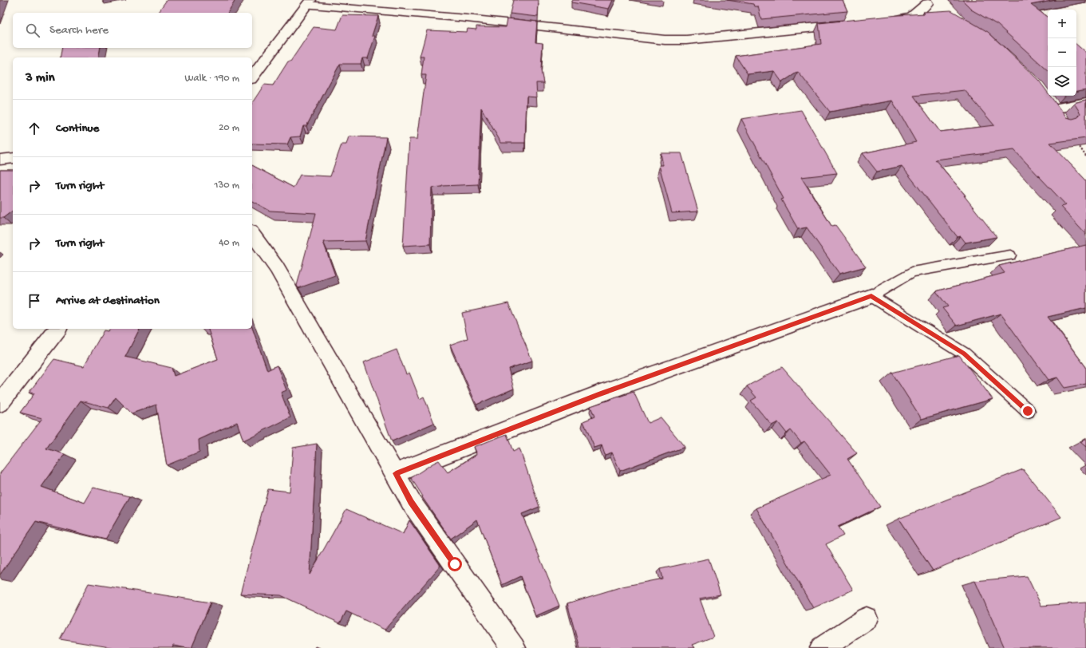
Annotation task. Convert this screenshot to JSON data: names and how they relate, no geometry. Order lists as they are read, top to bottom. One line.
{"page":{"map_buttons":["+","−"],"search":"Search here","heading":["3 min","Walk · 190 m"],"list":[["Continue","20 m"],["Turn right","130 m"],["Turn right","40 m"],"Arrive at destination"]}}
